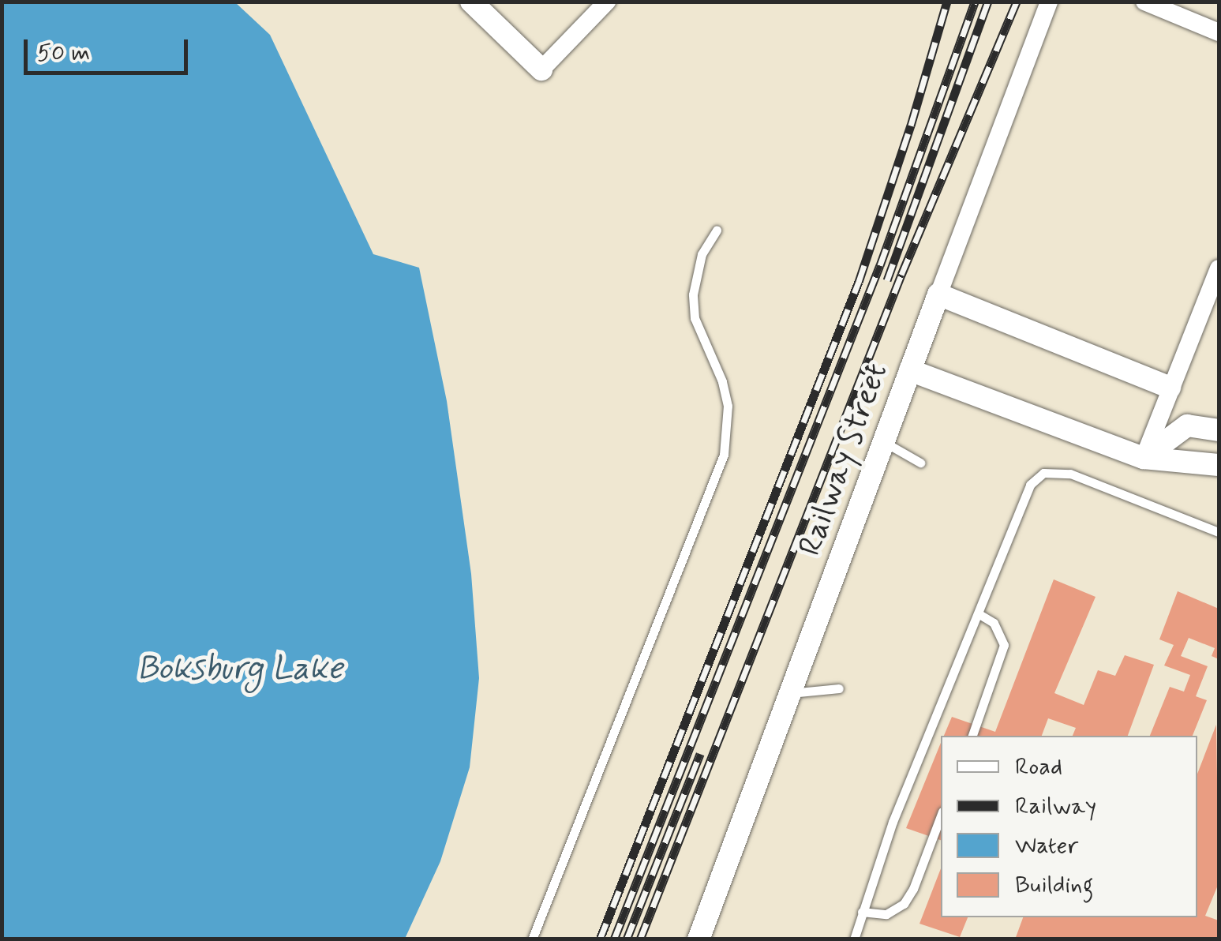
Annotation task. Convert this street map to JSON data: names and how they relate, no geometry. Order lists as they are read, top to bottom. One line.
{"streets":{"street":["Railway Street"]},"water":["Boksburg Lake"],"legend":["Road","Railway","Water","Building"],"scale_bar":"50 m"}
